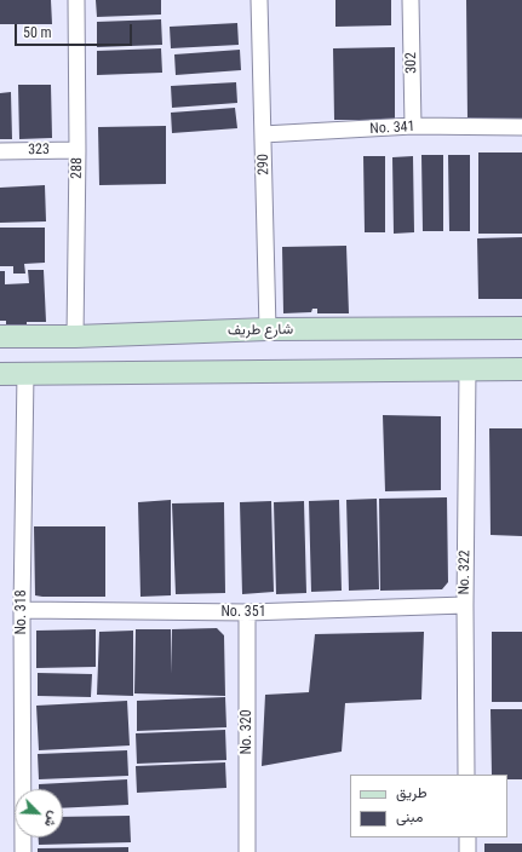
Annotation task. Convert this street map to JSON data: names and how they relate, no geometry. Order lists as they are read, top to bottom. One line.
{"streets":{"street":["302","No. 341","323","290","288","شارع طريف","No. 322","No. 318","No. 351","No. 320"]},"crossings":[["302","No. 341"],["No. 341","290"],["323","288"],["290","شارع طريف"],["288","شارع طريف"],["No. 322","No. 351"],["No. 318","No. 351"],["No. 351","No. 320"]],"legend":["طريق","مبنى"],"scale_bar":"50 m","north":"bottom right"}
